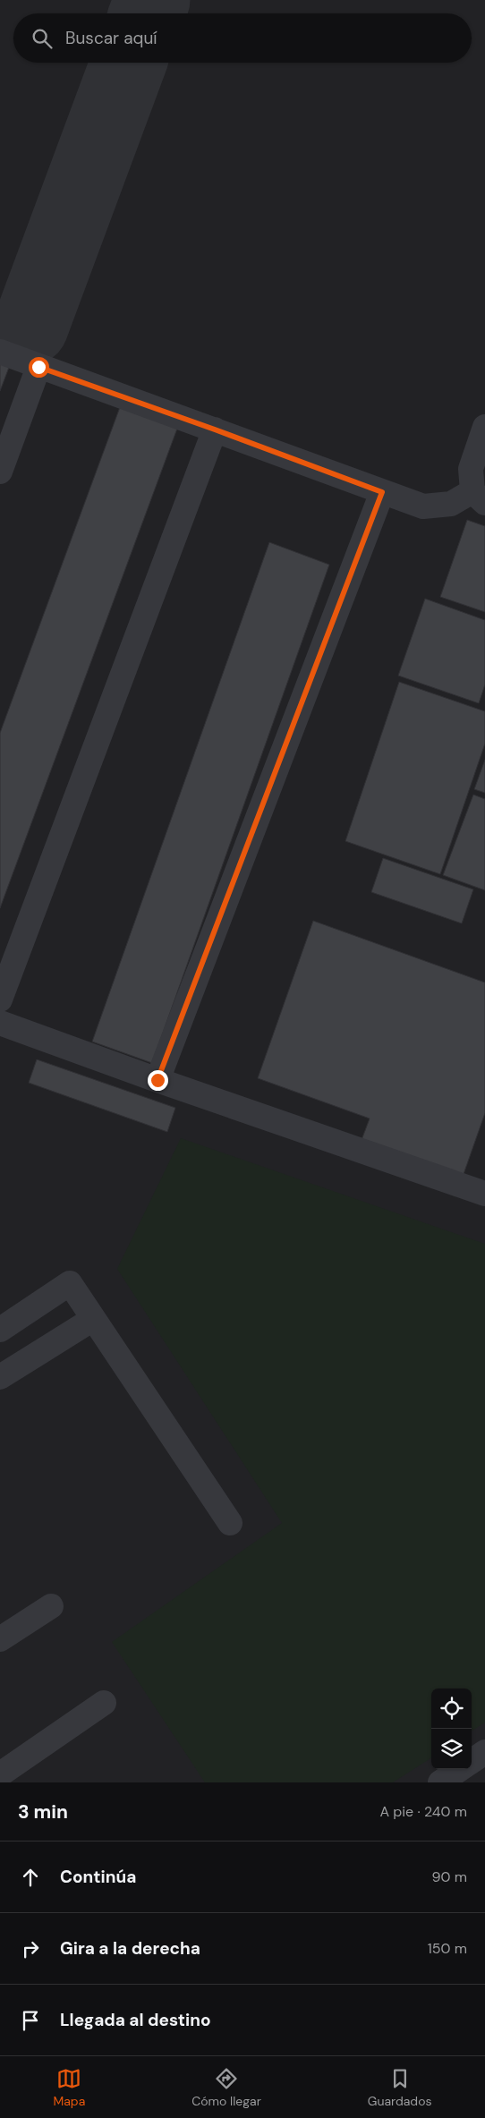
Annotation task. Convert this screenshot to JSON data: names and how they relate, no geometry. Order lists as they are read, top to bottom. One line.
{"page":{"search":"Buscar aquí","heading":["3 min","A pie · 240 m"],"list":[["Continúa","90 m"],["Gira a la derecha","150 m"],"Llegada al destino"],"nav":["Mapa","Cómo llegar","Guardados"]}}
